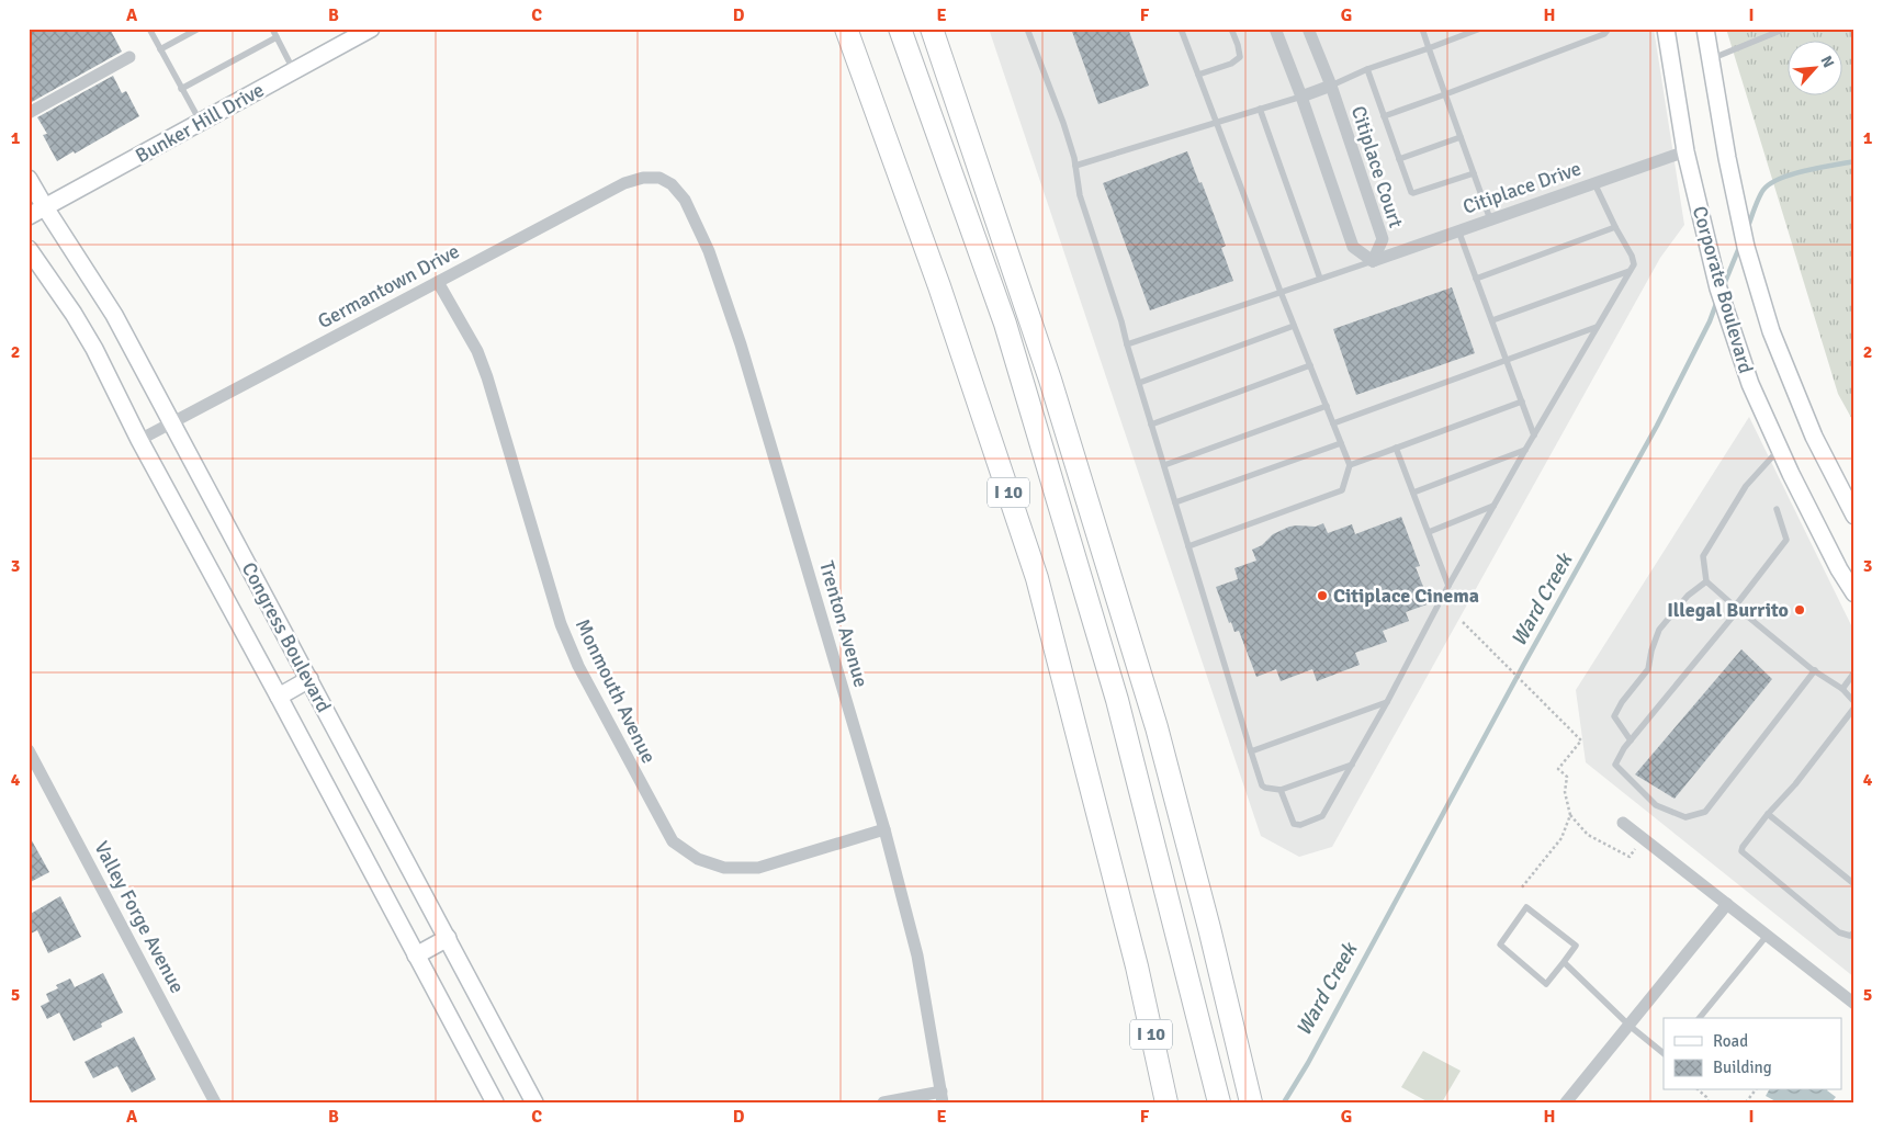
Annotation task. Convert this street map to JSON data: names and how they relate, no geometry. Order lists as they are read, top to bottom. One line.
{"streets":{"highway":["I 10"],"street":["Bunker Hill Drive","Citiplace Court","Citiplace Drive","Germantown Drive","Corporate Boulevard","Trenton Avenue","Congress Boulevard","Monmouth Avenue","Valley Forge Avenue"]},"crossings":[["Bunker Hill Drive","Congress Boulevard"],["Citiplace Court","Citiplace Drive"],["Citiplace Drive","Corporate Boulevard"],["Germantown Drive","Trenton Avenue"],["Germantown Drive","Congress Boulevard"],["Germantown Drive","Monmouth Avenue"],["Trenton Avenue","Monmouth Avenue"]],"water":["Ward Creek"],"places":["Citiplace Cinema","Illegal Burrito"],"legend":["Road","Building"],"north":"top right","grid":{"columns":["A","B","C","D","E","F","G","H","I"],"rows":["1","2","3","4","5"]}}
